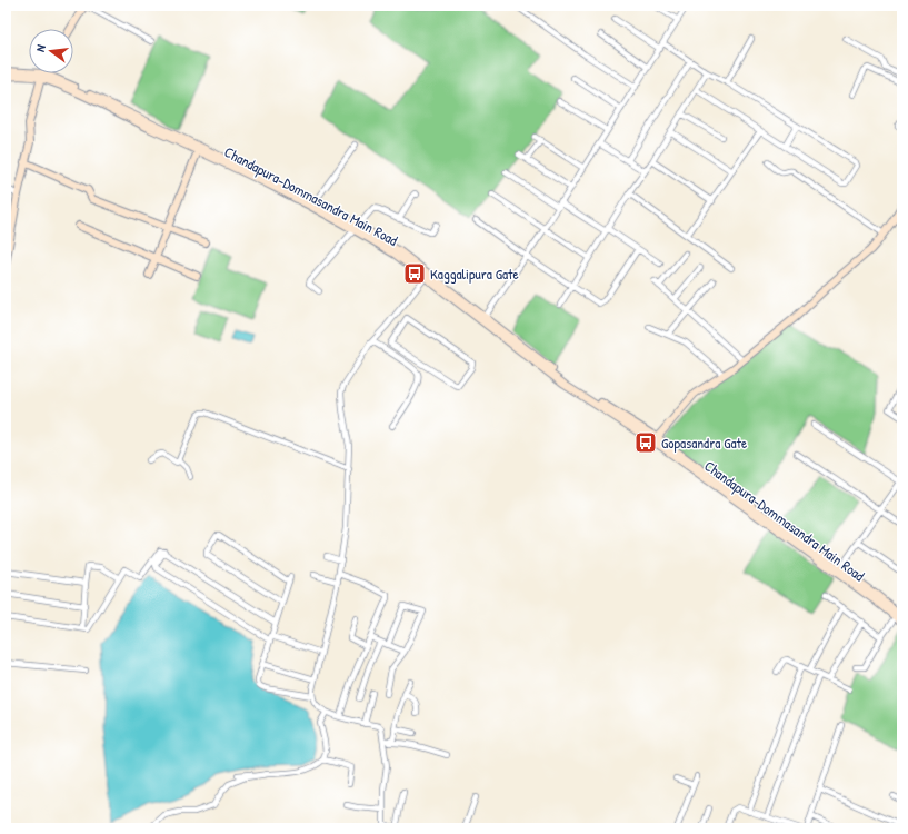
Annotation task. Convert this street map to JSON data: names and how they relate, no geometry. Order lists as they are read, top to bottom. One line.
{"streets":{"main road":["Chandapura-Dommasandra Main Road"]},"places":{"bus stop":["Kaggalipura Gate","Gopasandra Gate"]},"north":"left"}
